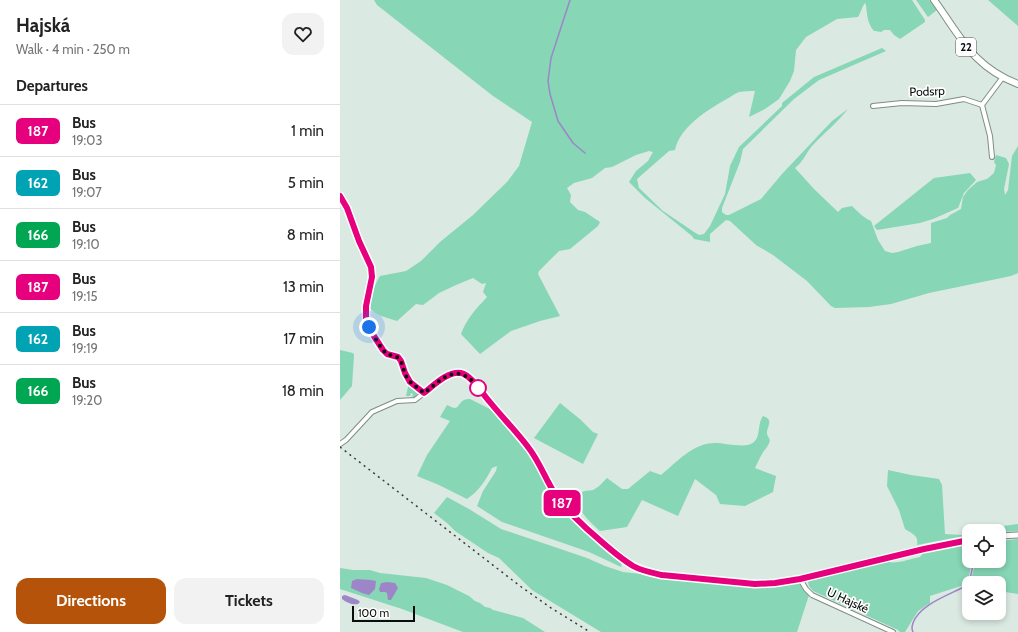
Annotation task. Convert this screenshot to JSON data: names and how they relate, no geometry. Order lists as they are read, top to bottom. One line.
{"streets":{"main road":["22"],"street":["Podsrp","U Hajské"]},"lines":["bus line 187"],"scale_bar":"100 m","page":{"heading":[["Hajská","Walk · 4 min · 250 m"],"Departures"],"on_map":"187","list":[{"mark":"187","name":"Bus","note":"19:03","value":"1 min"},{"mark":"162","name":"Bus","note":"19:07","value":"5 min"},{"mark":"166","name":"Bus","note":"19:10","value":"8 min"},{"mark":"187","name":"Bus","note":"19:15","value":"13 min"},{"mark":"162","name":"Bus","note":"19:19","value":"17 min"},{"mark":"166","name":"Bus","note":"19:20","value":"18 min"}],"buttons":["Directions","Tickets"],"scale":"100 m"}}
